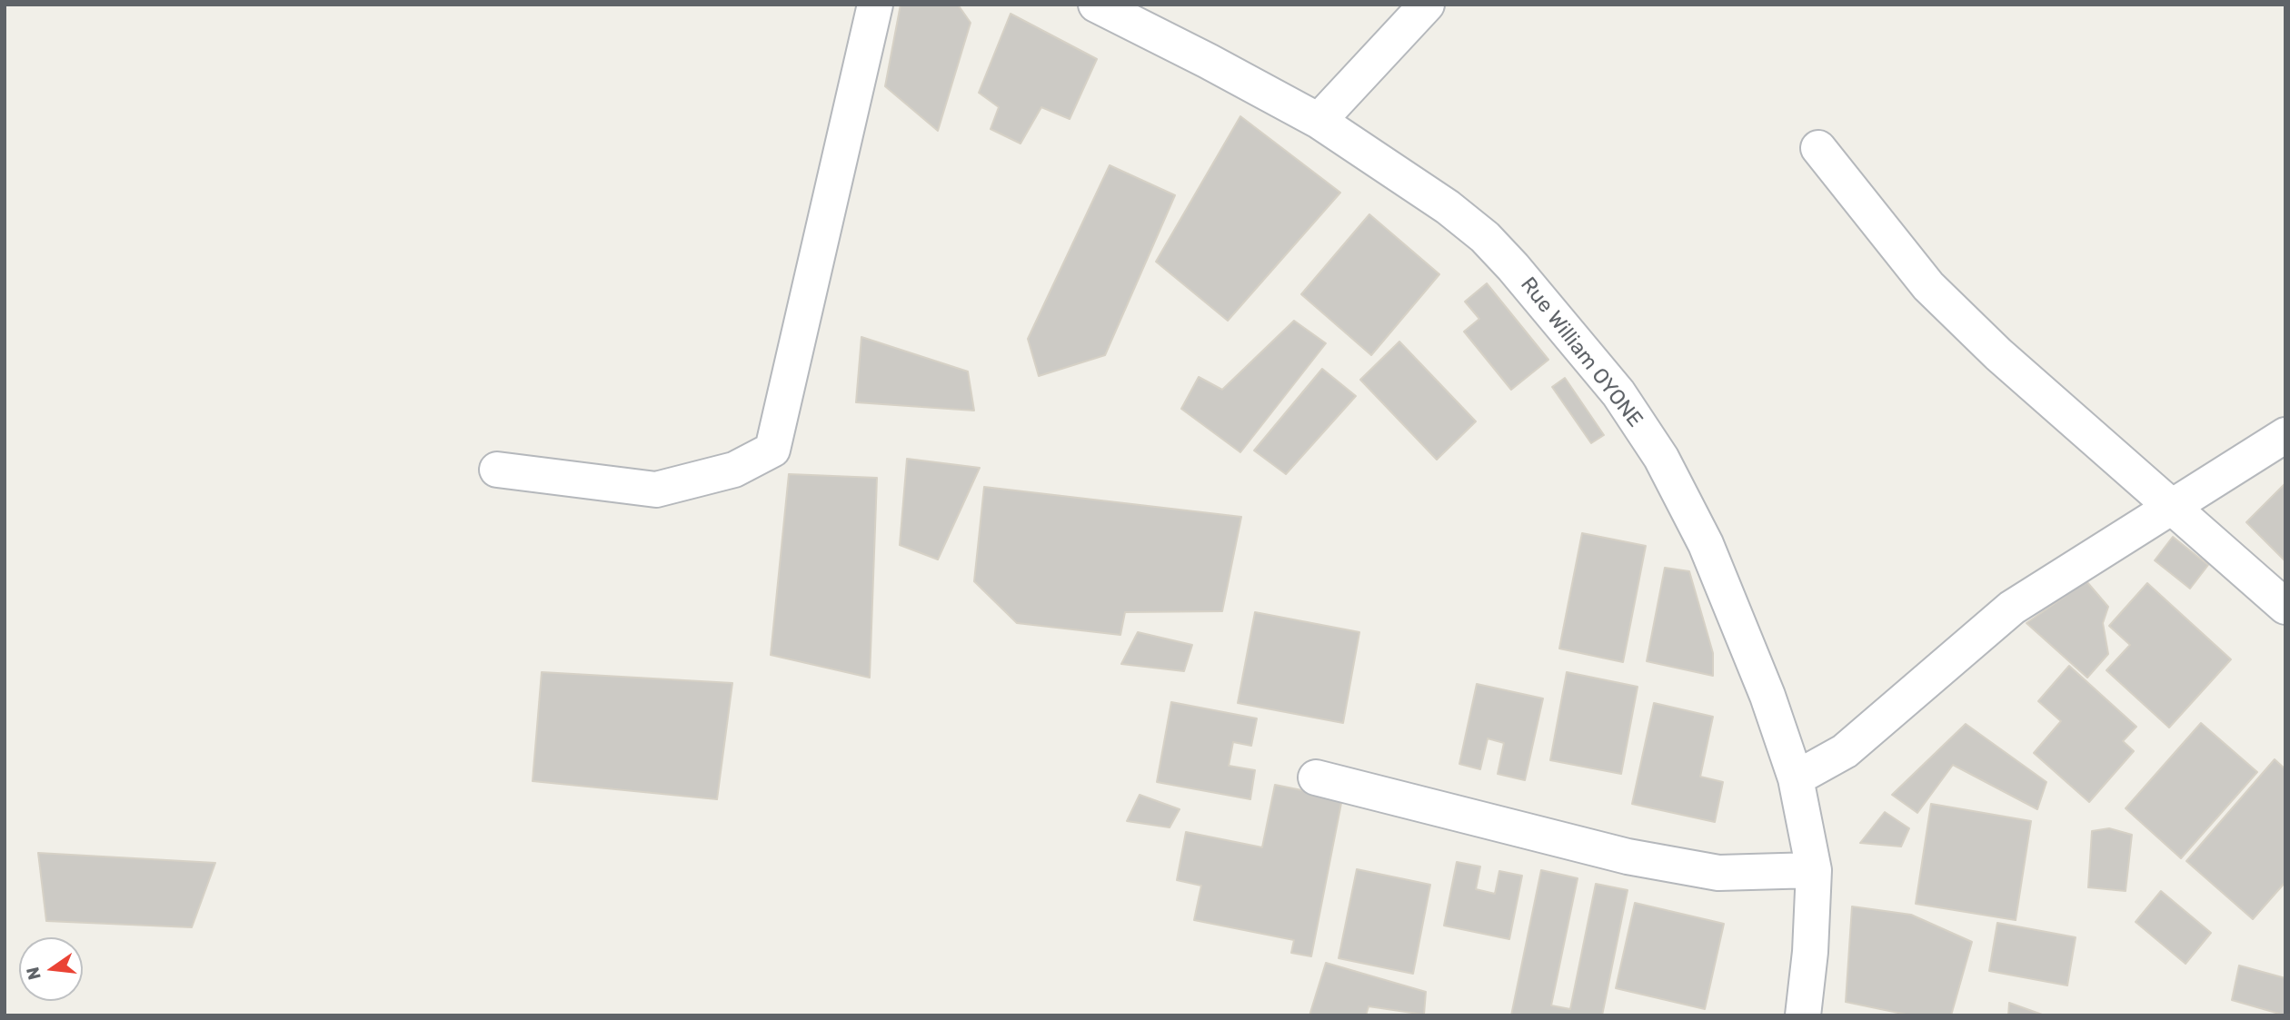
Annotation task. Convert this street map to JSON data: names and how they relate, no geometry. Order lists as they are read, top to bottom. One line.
{"streets":{"street":["Rue William OYONE"]},"north":"left"}
